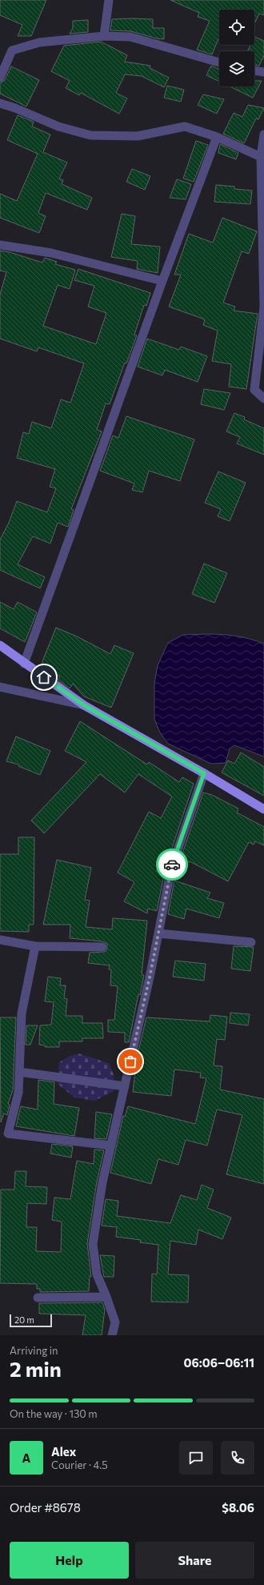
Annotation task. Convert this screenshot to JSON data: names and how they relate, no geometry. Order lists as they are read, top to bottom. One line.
{"scale_bar":"20 m","page":{"scale":"20 m","heading":["2 min","Arriving in","06:06–06:11"],"panel":["Alex","Courier · 4.5","Order #8678","$8.06"],"bar":"On the way · 130 m","round":"A","buttons":["Help","Share"]}}
